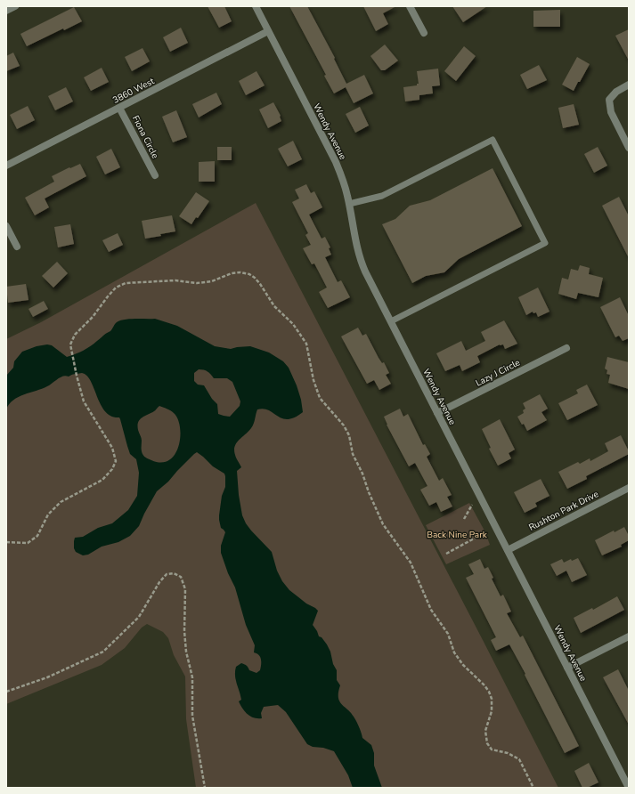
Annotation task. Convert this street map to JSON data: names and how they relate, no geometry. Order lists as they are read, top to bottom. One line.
{"streets":{"street":["3860 West","Wendy Avenue","Fiona Circle","Lazy J Circle","Rushton Park Drive"]},"crossings":[["3860 West","Wendy Avenue"],["3860 West","Fiona Circle"],["Wendy Avenue","Lazy J Circle"],["Wendy Avenue","Rushton Park Drive"]],"parks":["Back Nine Park"]}
